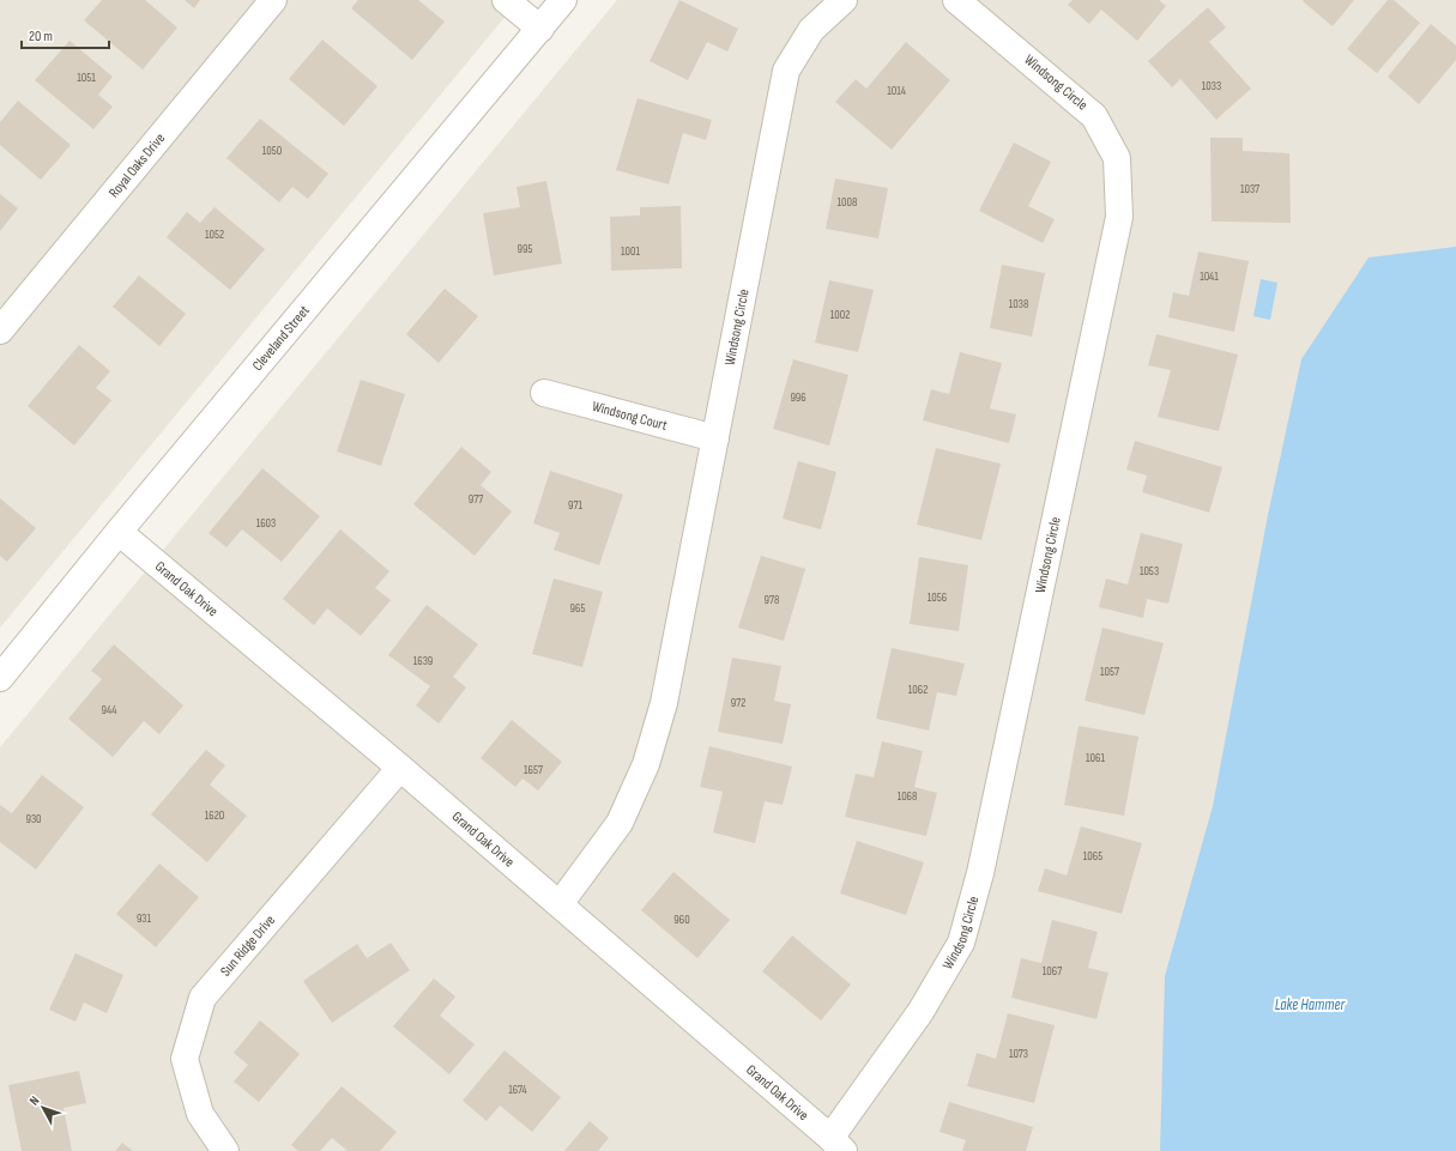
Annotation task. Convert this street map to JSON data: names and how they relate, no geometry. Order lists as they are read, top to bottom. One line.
{"streets":{"street":["Windsong Circle","Royal Oaks Drive","Cleveland Street","Windsong Court","Grand Oak Drive","Sun Ridge Drive"]},"crossings":[["Windsong Circle","Windsong Court"],["Windsong Circle","Grand Oak Drive"],["Cleveland Street","Grand Oak Drive"],["Grand Oak Drive","Sun Ridge Drive"]],"water":["Lake Hammer"],"house_numbers":["1051","1033","1014","1050","1037","1008","1052","995","1001","1041","1038","1002","996","977","971","1603","1053","1056","978","965","1639","1057","1062","972","944","1061","1657","1068","1620","930","1065","931","960","1067","1073","1674"],"scale_bar":"20 m","north":"top left"}
